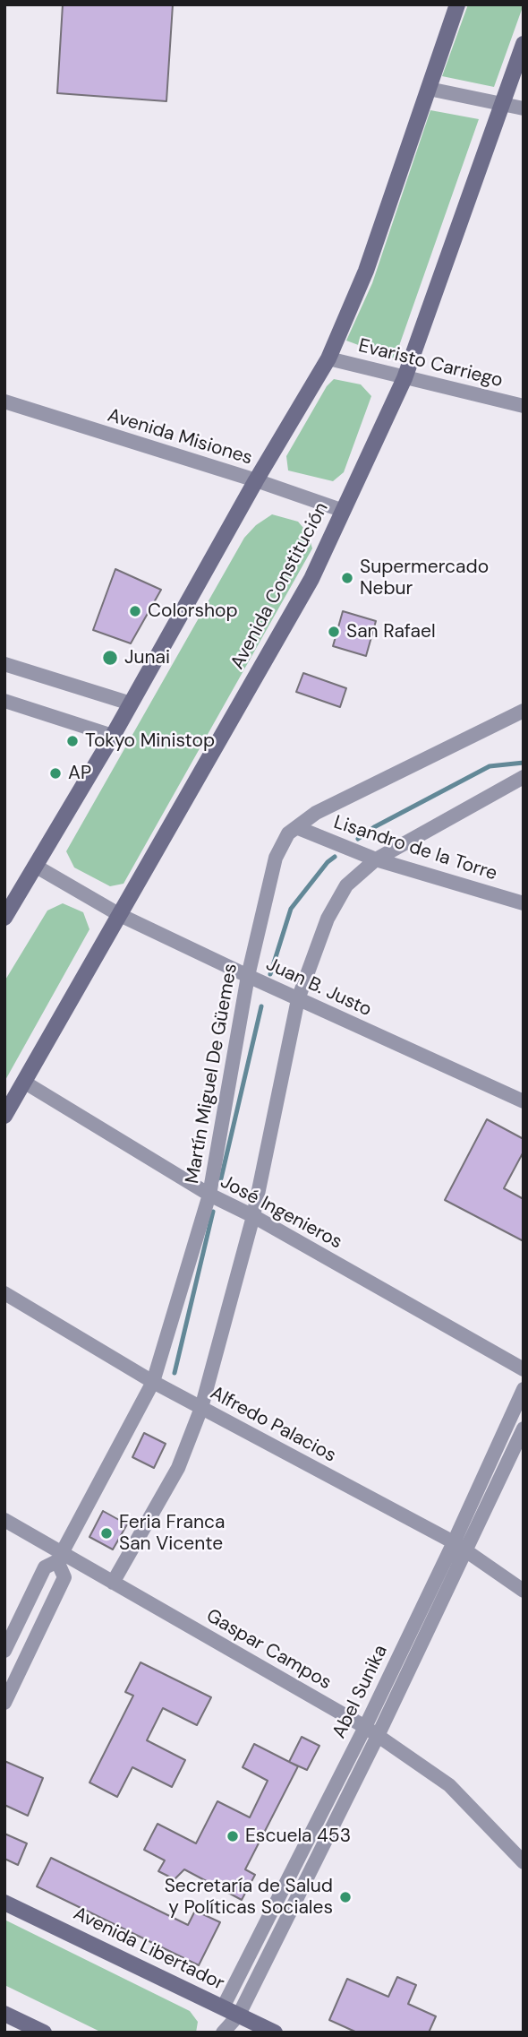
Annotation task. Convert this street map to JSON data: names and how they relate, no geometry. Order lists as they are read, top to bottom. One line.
{"streets":{"main road":["Avenida Constitución","Avenida Libertador"],"street":["Evaristo Carriego","Avenida Misiones","Lisandro de la Torre","Juan B. Justo","Martín Miguel De Güemes","José Ingenieros","Alfredo Palacios","Gaspar Campos","Abel Sunika"]},"crossings":[["Evaristo Carriego","Avenida Constitución"],["Avenida Misiones","Avenida Constitución"],["Avenida Constitución","Juan B. Justo"],["Avenida Constitución","José Ingenieros"],["Lisandro de la Torre","Martín Miguel De Güemes"],["Juan B. Justo","Martín Miguel De Güemes"],["Martín Miguel De Güemes","José Ingenieros"],["Martín Miguel De Güemes","Alfredo Palacios"],["Martín Miguel De Güemes","Gaspar Campos"],["Alfredo Palacios","Abel Sunika"],["Gaspar Campos","Abel Sunika"],["Abel Sunika","Avenida Libertador"]],"places":["Supermercado Nebur","Colorshop","San Rafael","Junai","Tokyo Ministop","AP","Feria Franca San Vicente","Escuela 453","Secretaría de Salud y Políticas Sociales"]}
